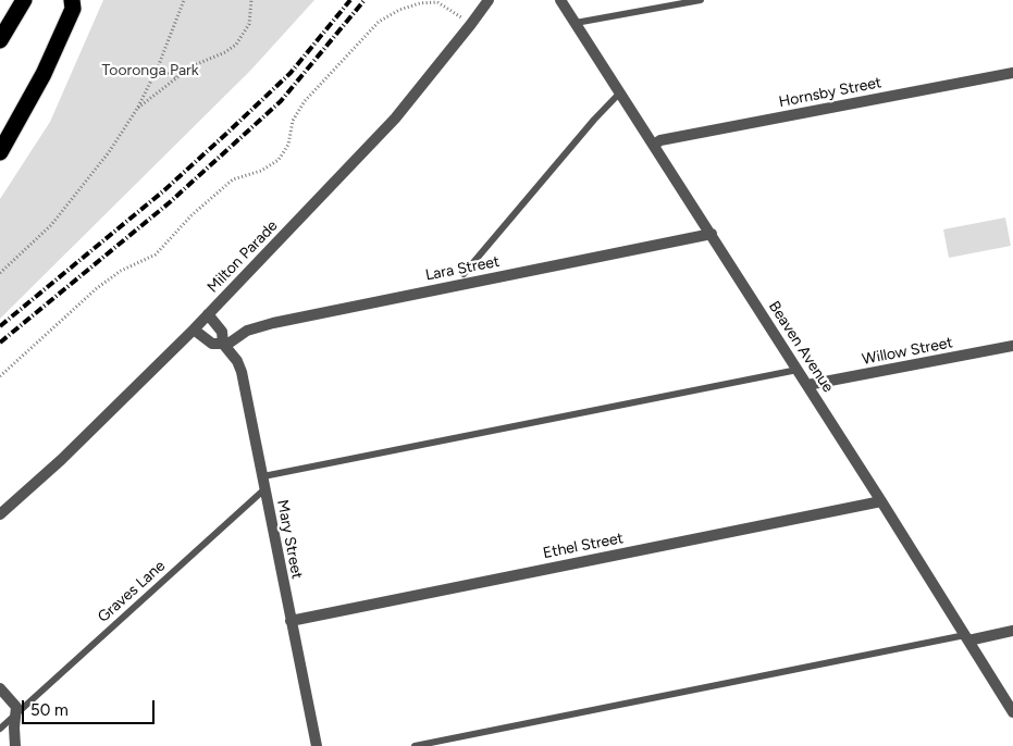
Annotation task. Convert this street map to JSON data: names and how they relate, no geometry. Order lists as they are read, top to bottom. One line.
{"streets":{"street":["Hornsby Street","Milton Parade","Lara Street","Beaven Avenue","Willow Street","Mary Street","Ethel Street"],"lane":["Graves Lane"]},"crossings":[["Hornsby Street","Beaven Avenue"],["Milton Parade","Mary Street"],["Lara Street","Beaven Avenue"],["Lara Street","Mary Street"],["Beaven Avenue","Willow Street"],["Beaven Avenue","Ethel Street"],["Mary Street","Ethel Street"],["Mary Street","Graves Lane"]],"parks":["Tooronga Park"],"scale_bar":"50 m"}
